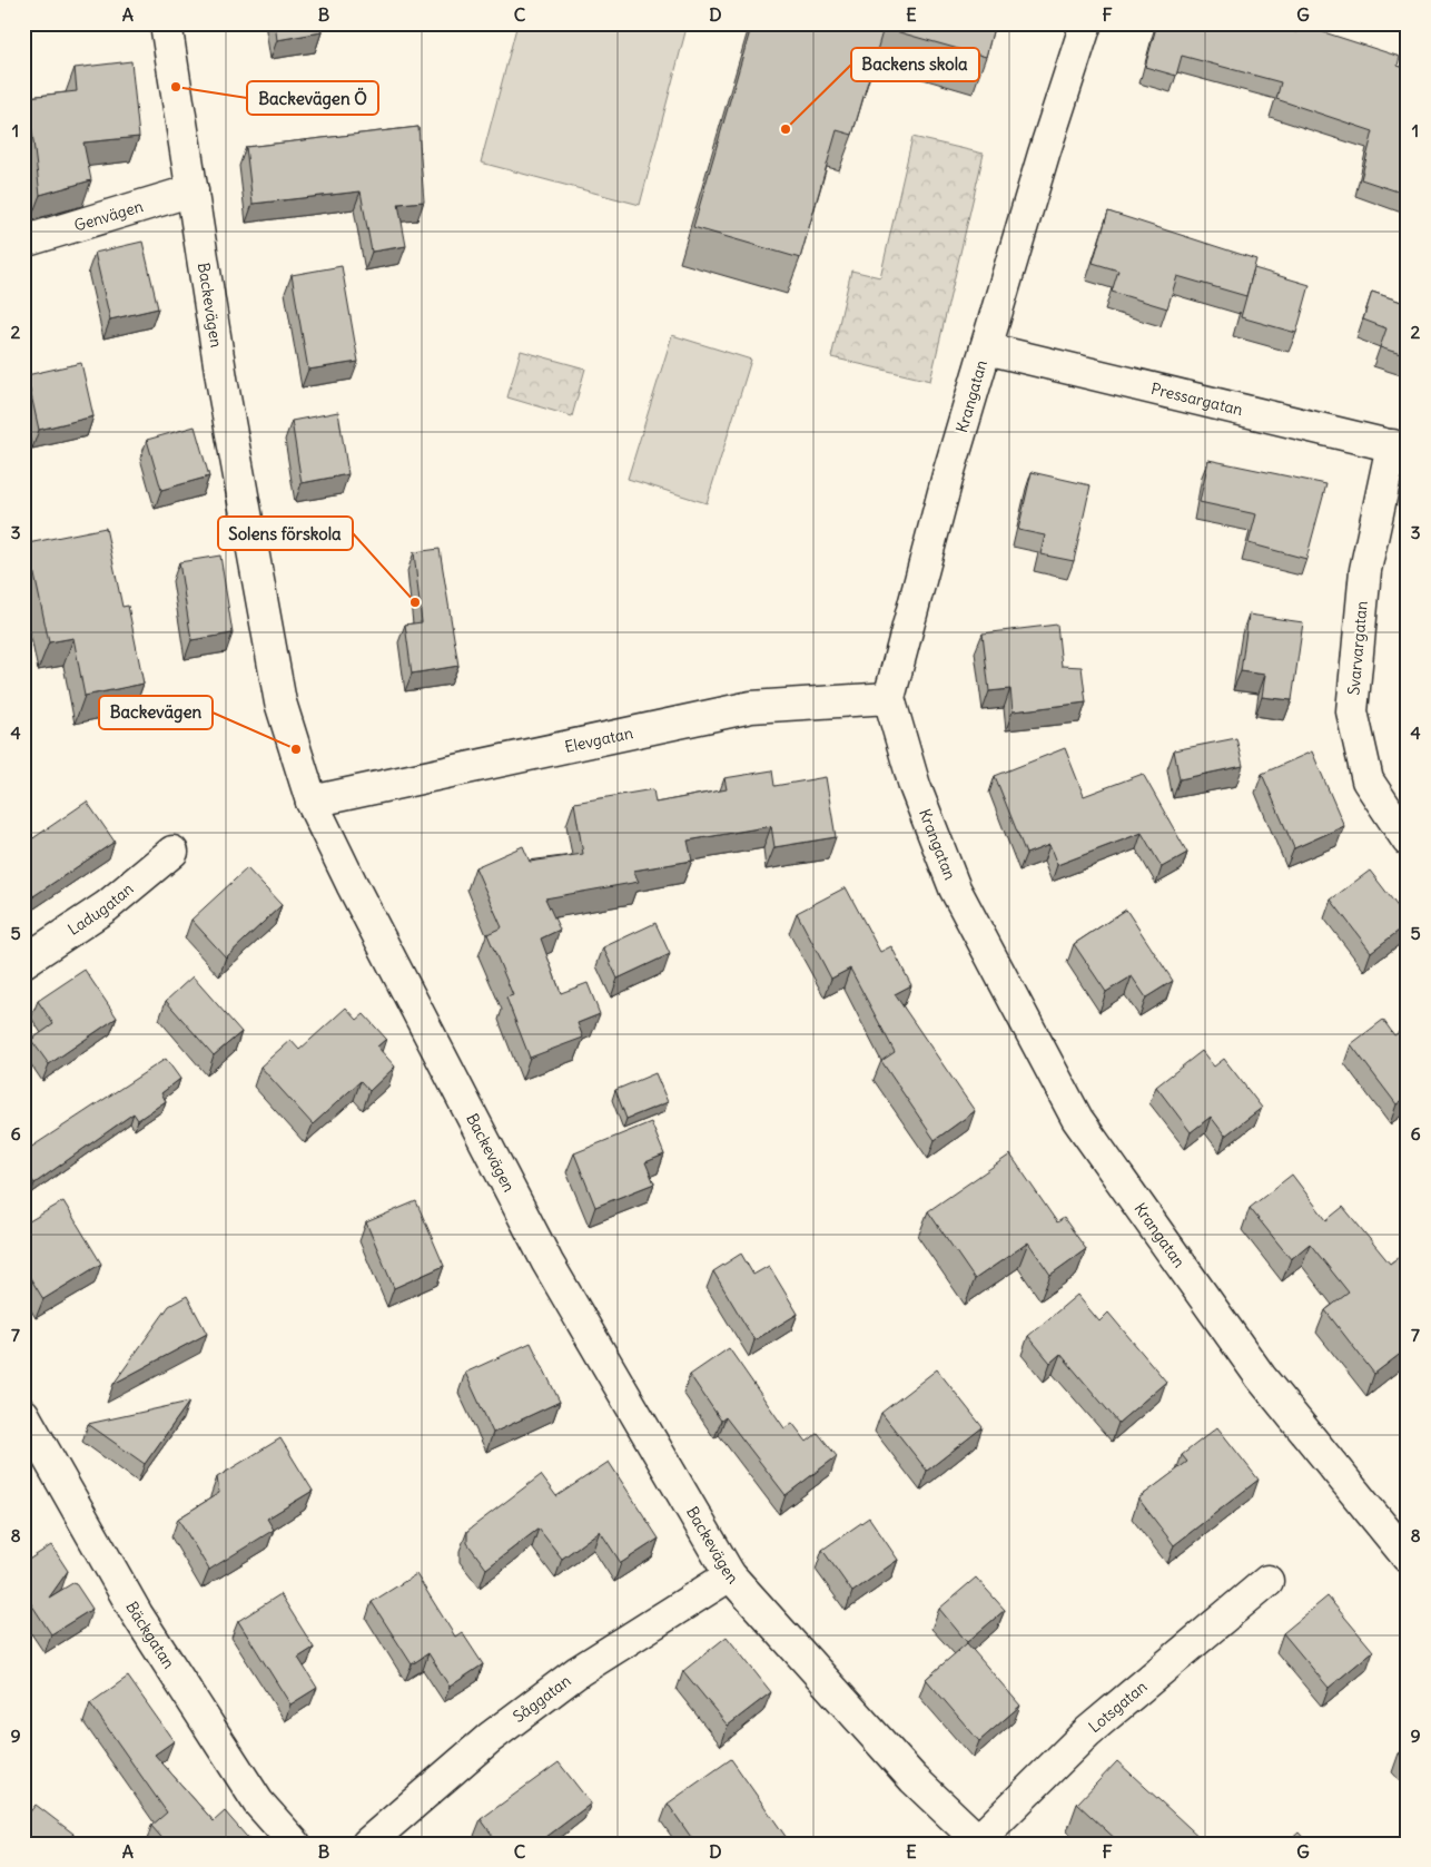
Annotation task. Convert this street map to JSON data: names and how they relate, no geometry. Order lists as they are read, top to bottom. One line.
{"streets":{"street":["Genvägen","Backevägen","Krangatan","Pressargatan","Svarvargatan","Elevgatan","Ladugatan","Bäckgatan","Såggatan","Lotsgatan"]},"crossings":[["Genvägen","Backevägen"],["Backevägen","Elevgatan"],["Backevägen","Såggatan"],["Backevägen","Lotsgatan"],["Krangatan","Pressargatan"],["Krangatan","Elevgatan"],["Pressargatan","Svarvargatan"]],"places":["Backevägen Ö","Backens skola","Solens förskola","Backevägen"],"grid":{"columns":["A","B","C","D","E","F","G"],"rows":["1","2","3","4","5","6","7","8","9"]}}
